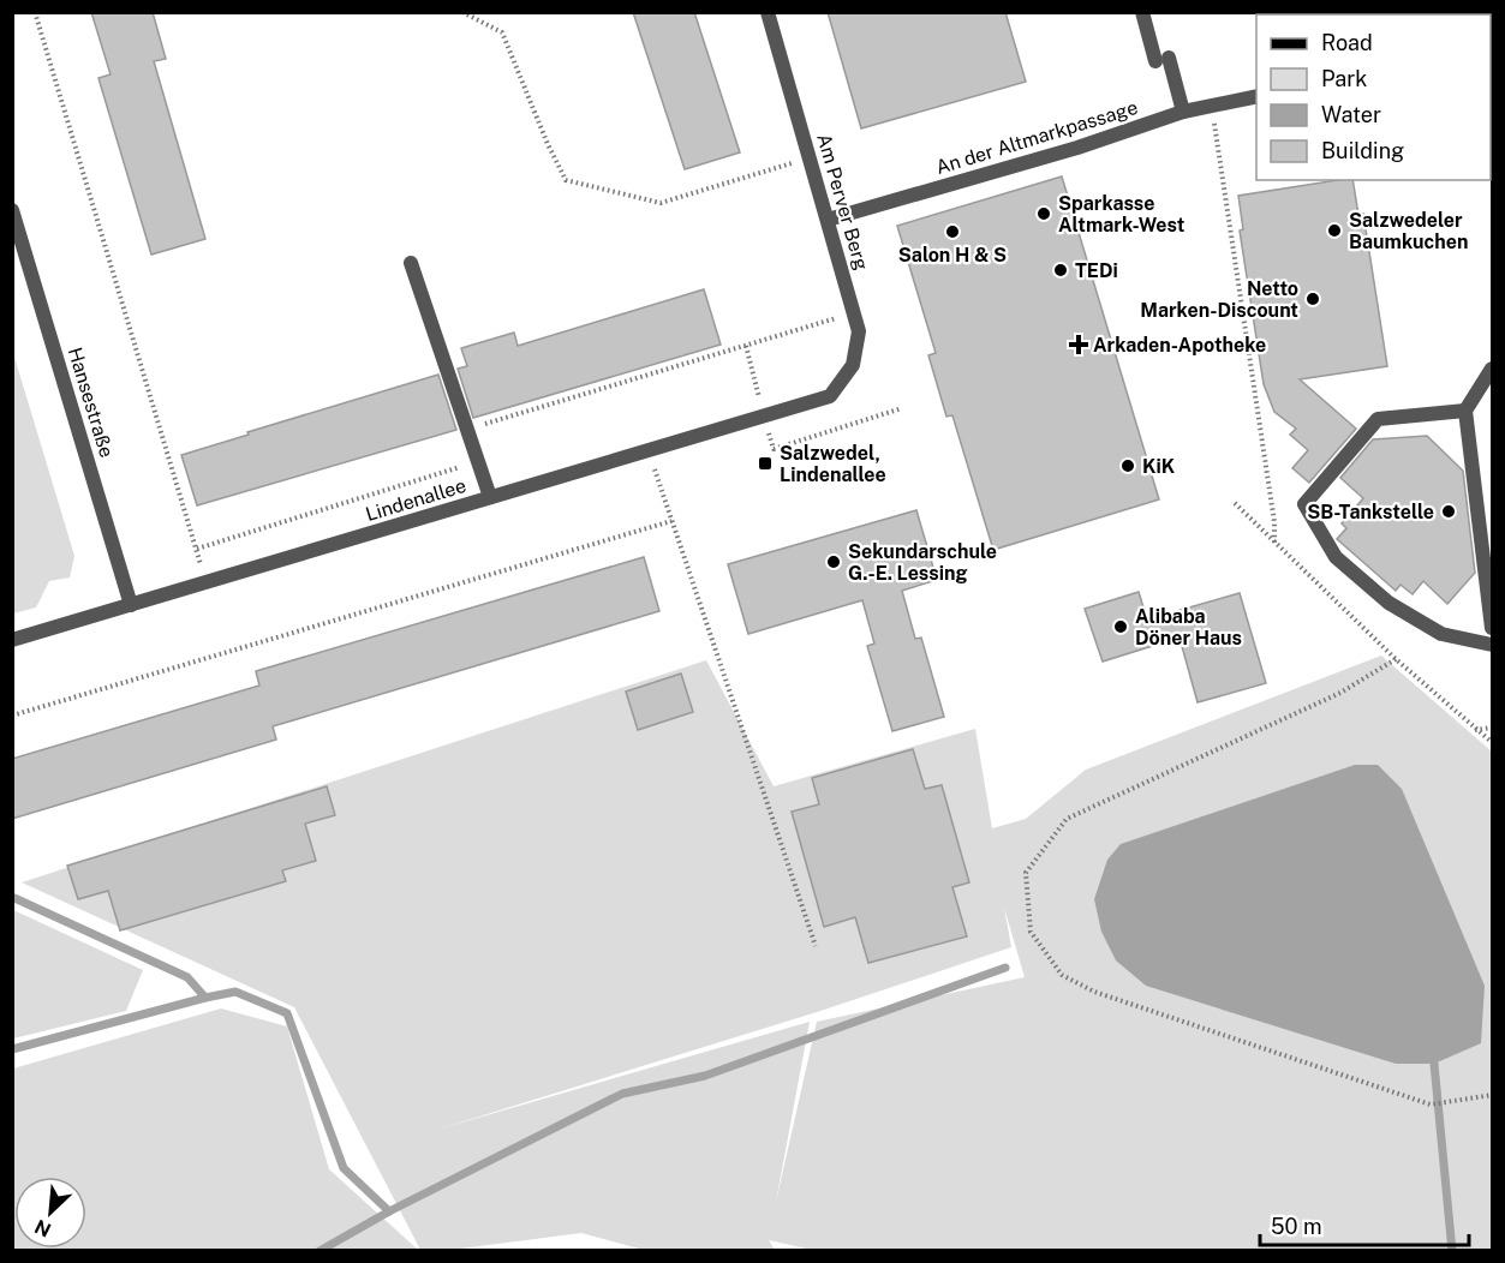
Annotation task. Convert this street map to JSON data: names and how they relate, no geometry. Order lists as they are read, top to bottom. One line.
{"streets":{"street":["An der Altmarkpassage","Am Perver Berg","Hansestraße","Lindenallee"]},"crossings":[["An der Altmarkpassage","Am Perver Berg"],["Am Perver Berg","Lindenallee"],["Hansestraße","Lindenallee"]],"places":{"other":["Sparkasse Altmark-West","Salzwedeler Baumkuchen","Salon H & S","TEDi","Netto Marken-Discount","KiK","SB-Tankstelle","Sekundarschule G.-E. Lessing","Alibaba Döner Haus"],"health":["Arkaden-Apotheke"],"transit":["Salzwedel, Lindenallee"]},"legend":["Road","Park","Water","Building"],"scale_bar":"50 m","north":"bottom left"}
